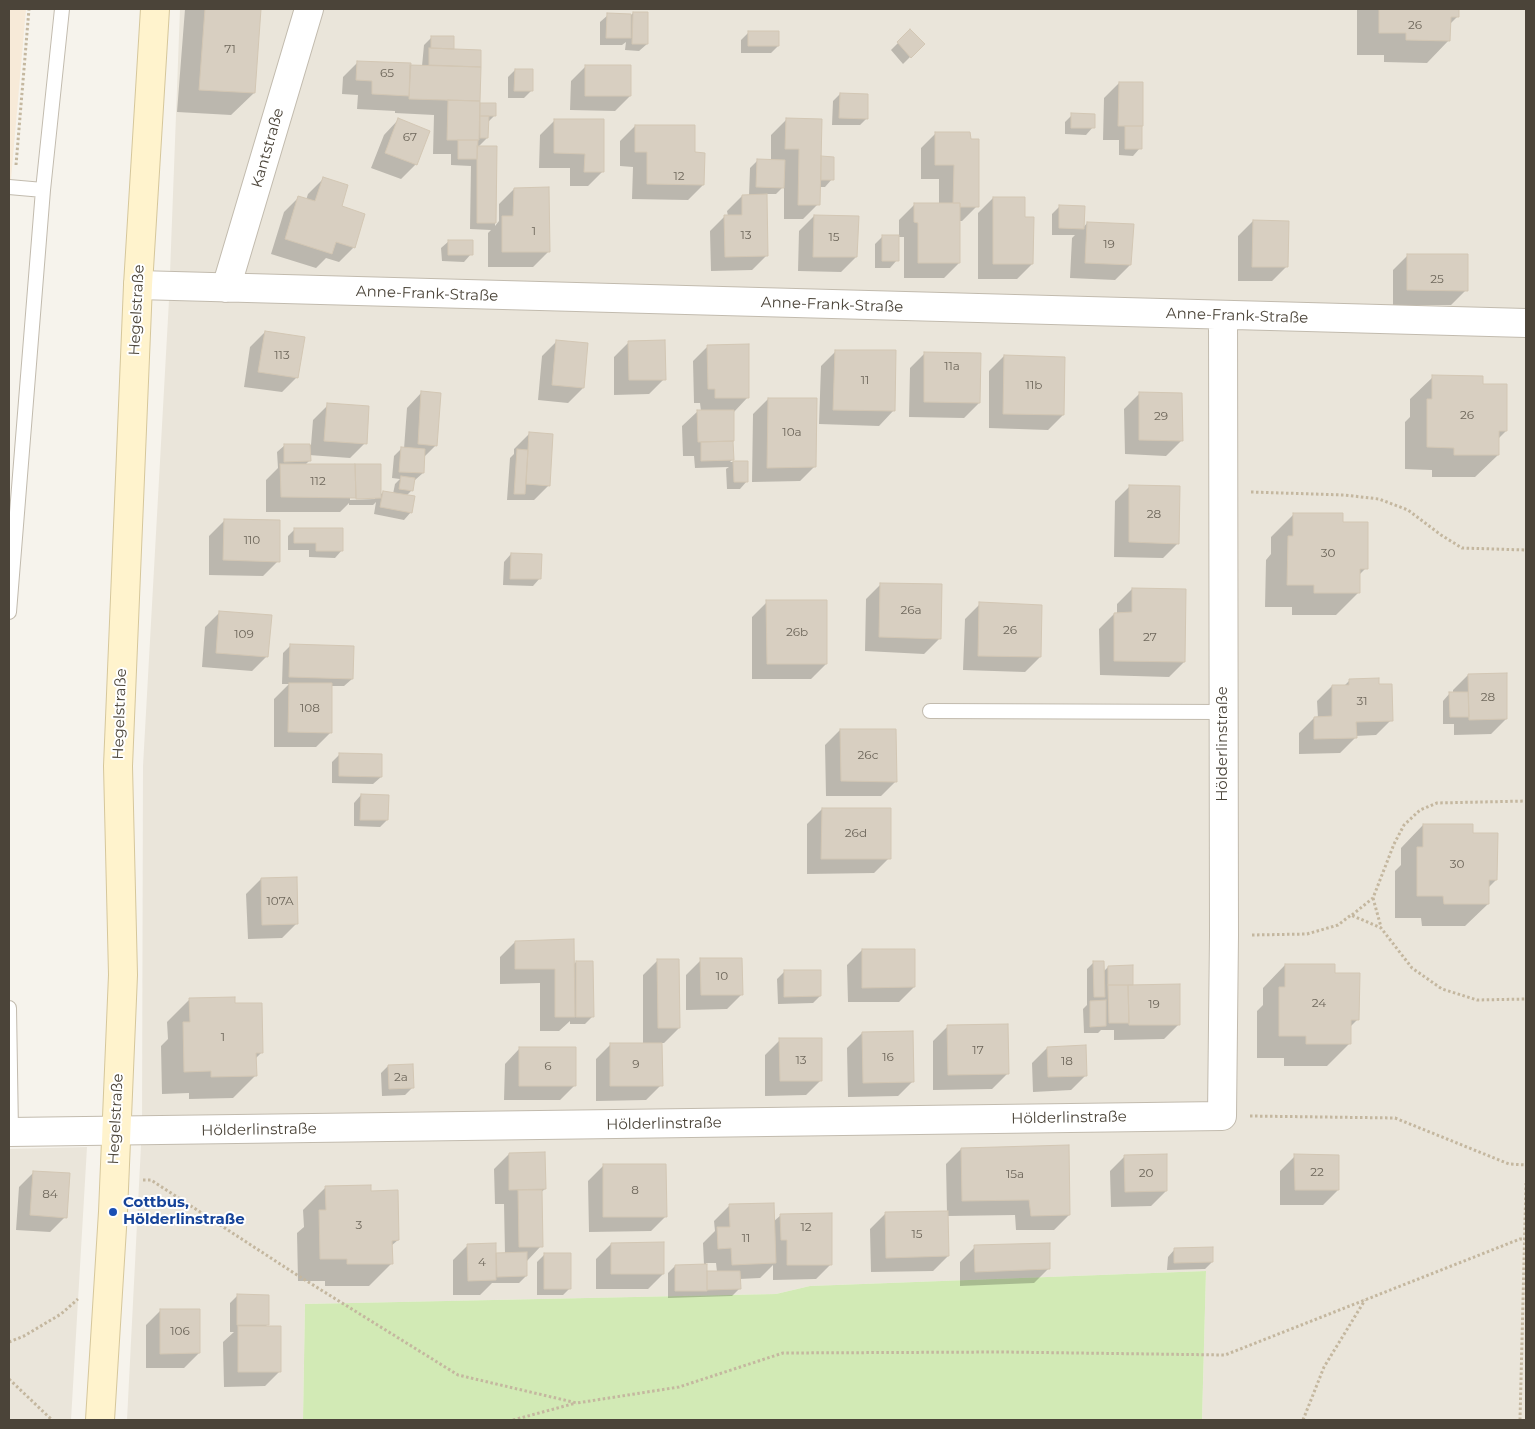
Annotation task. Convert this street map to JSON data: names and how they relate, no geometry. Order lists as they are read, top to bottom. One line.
{"streets":{"street":["Kantstraße","Anne-Frank-Straße","Hegelstraße","Hölderlinstraße"]},"crossings":[["Kantstraße","Anne-Frank-Straße"],["Anne-Frank-Straße","Hegelstraße"],["Anne-Frank-Straße","Hölderlinstraße"],["Hegelstraße","Hölderlinstraße"]],"places":["Cottbus, Hölderlinstraße"],"house_numbers":["26","71","65","67","12","1","13","15","19","25","113","11a","11","11b","26","29","10a","112","28","110","30","26a","26","26b","109","27","28","31","108","26c","26d","30","107A","10","24","19","1","17","16","13","18","9","6","2a","22","20","15a","8","84","3","12","15","11","4","106"]}
